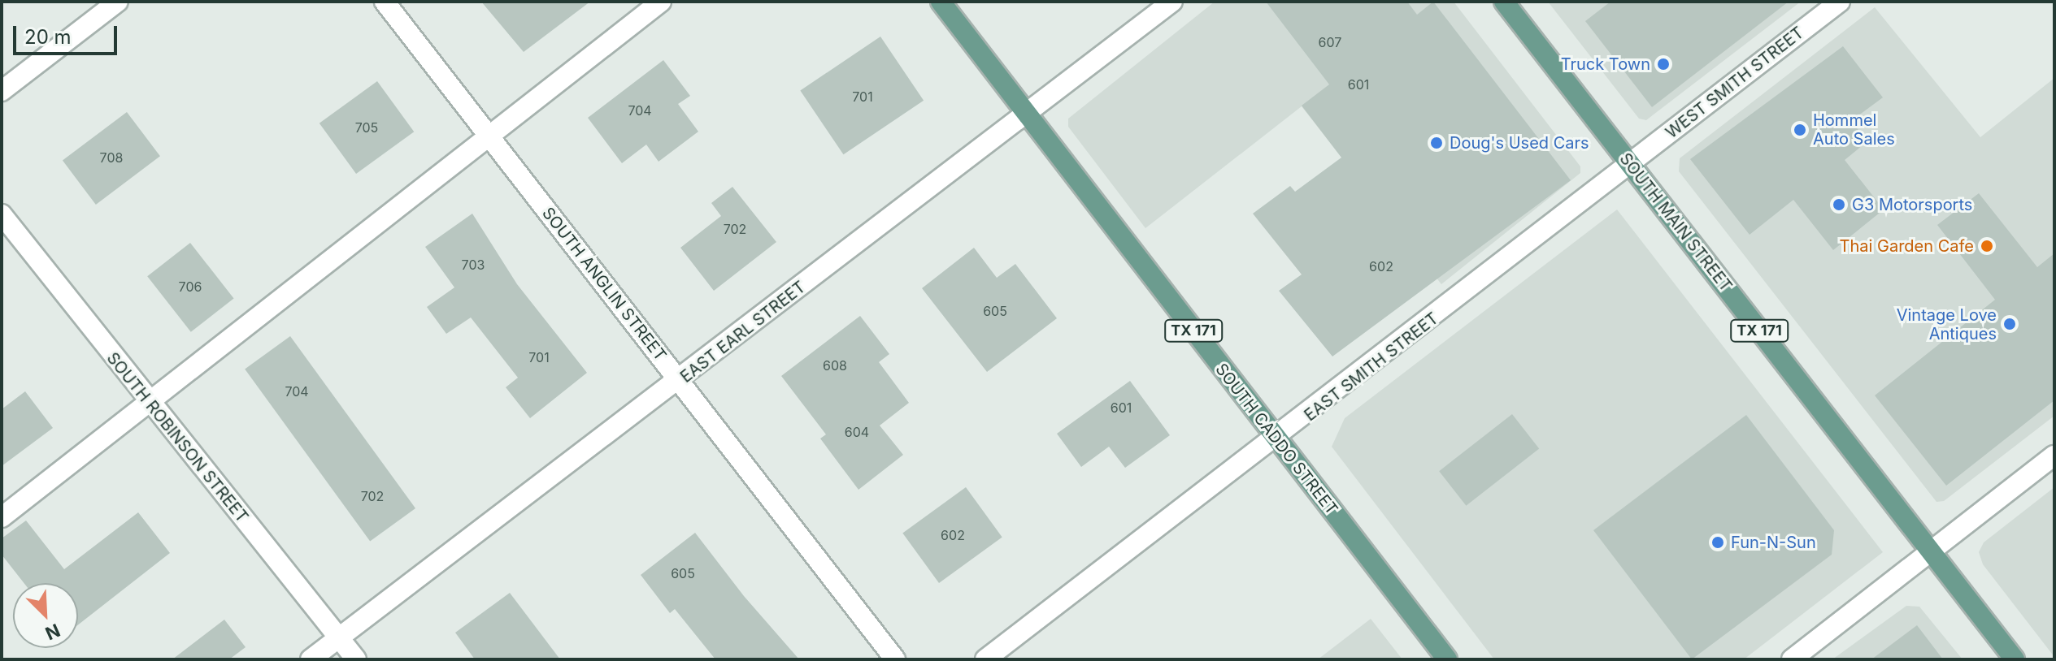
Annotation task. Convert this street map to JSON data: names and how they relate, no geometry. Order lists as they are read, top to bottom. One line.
{"streets":{"main road":["SOUTH MAIN STREET","TX 171","SOUTH CADDO STREET"],"street":["WEST SMITH STREET","SOUTH ANGLIN STREET","EAST EARL STREET","EAST SMITH STREET","SOUTH ROBINSON STREET"]},"crossings":[["WEST SMITH STREET","SOUTH MAIN STREET"],["WEST SMITH STREET","EAST SMITH STREET"],["SOUTH MAIN STREET","EAST SMITH STREET"],["SOUTH ANGLIN STREET","EAST EARL STREET"],["EAST EARL STREET","SOUTH ROBINSON STREET"],["EAST EARL STREET","SOUTH CADDO STREET"],["EAST SMITH STREET","SOUTH CADDO STREET"]],"places":["Truck Town","Hommel Auto Sales","Doug's Used Cars","G3 Motorsports","Thai Garden Cafe","Vintage Love Antiques","Fun-N-Sun"],"house_numbers":["607","601","701","704","705","708","702","703","602","706","605","701","608","704","601","604","702","602","605"],"scale_bar":"20 m","north":"bottom right"}
